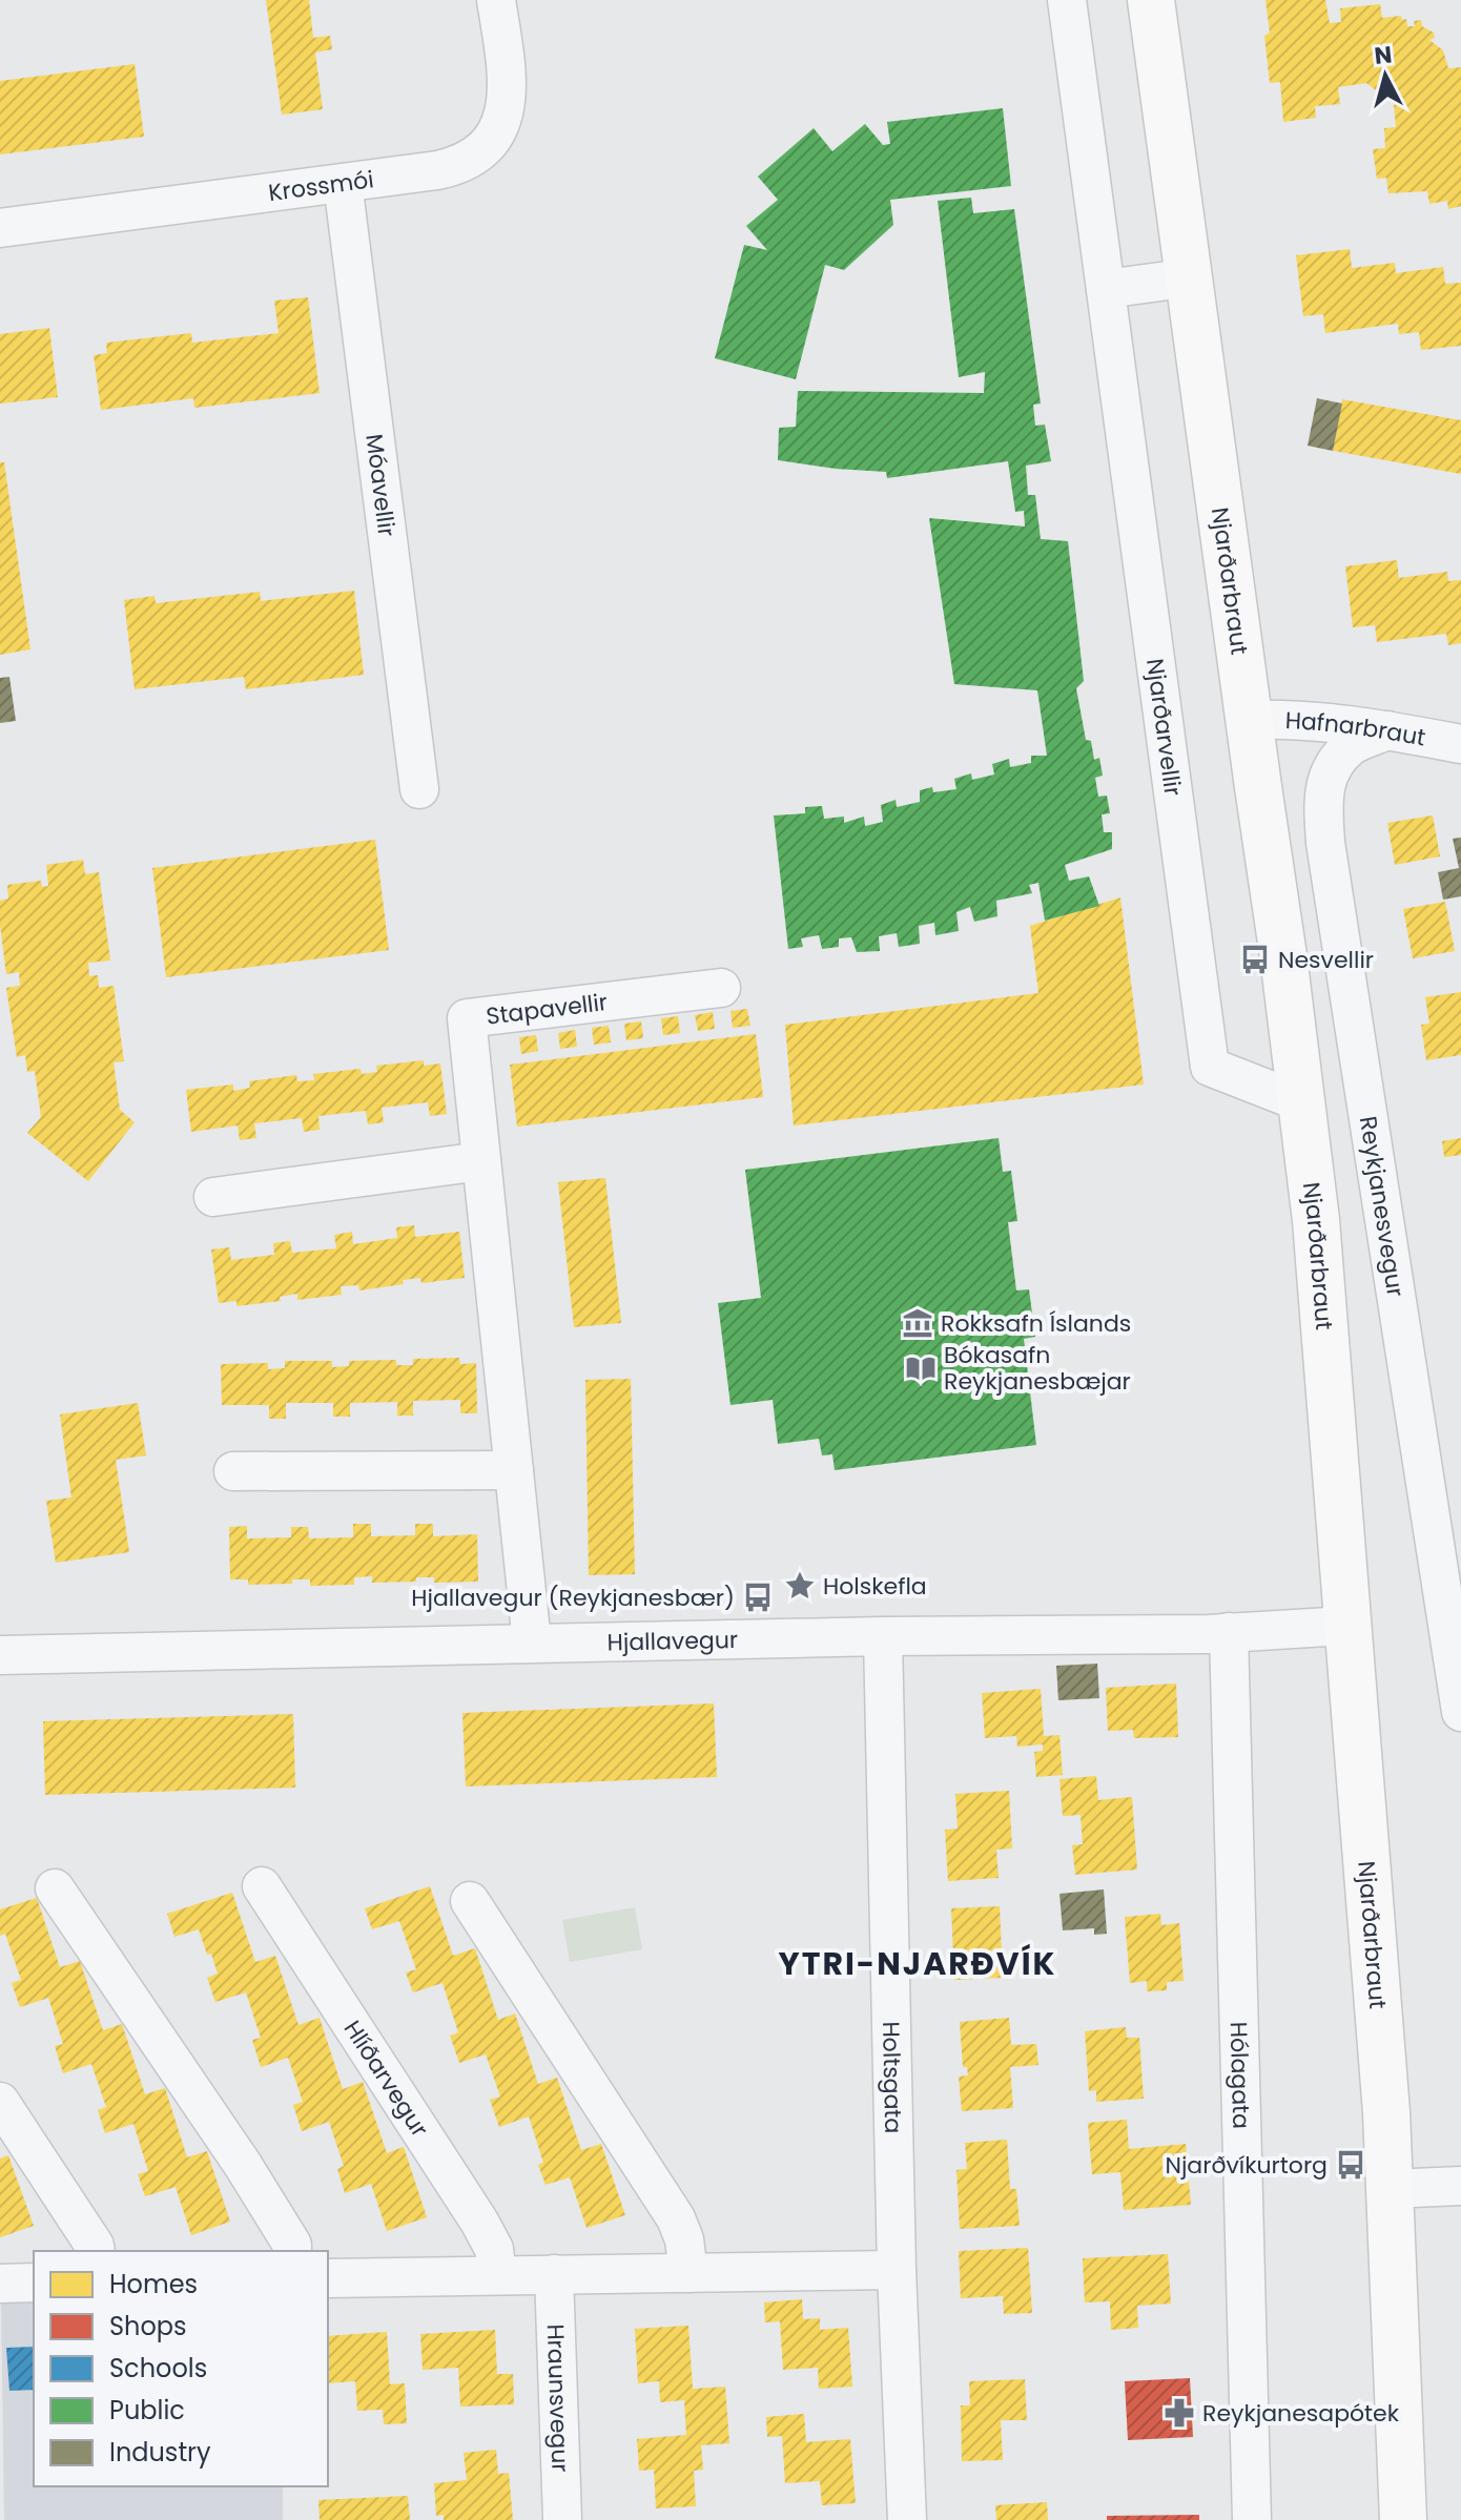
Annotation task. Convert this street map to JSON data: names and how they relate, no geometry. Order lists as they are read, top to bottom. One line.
{"streets":{"main road":["Njarðarbraut"],"street":["Krossmói","Móavellir","Njarðarvellir","Hafnarbraut","Stapavellir","Reykjanesvegur","Hjallavegur","Hólagata","Hlíðarvegur","Holtsgata","Hraunsvegur"]},"crossings":[["Krossmói","Móavellir"],["Njarðarbraut","Njarðarvellir"],["Njarðarbraut","Hafnarbraut"],["Njarðarbraut","Hjallavegur"],["Hafnarbraut","Reykjanesvegur"],["Stapavellir","Hjallavegur"],["Hjallavegur","Hólagata"],["Hjallavegur","Holtsgata"]],"districts":["YTRI-NJARÐVÍK"],"places":{"bus stop":["Nesvellir","Hjallavegur (Reykjanesbær)","Njarðvíkurtorg"],"museum":["Rokksafn Íslands"],"library":["Bókasafn Reykjanesbæjar"],"place":["Holskefla"],"pharmacy":["Reykjanesapótek"]},"legend":["Homes","Shops","Schools","Public","Industry"],"north":"top"}
